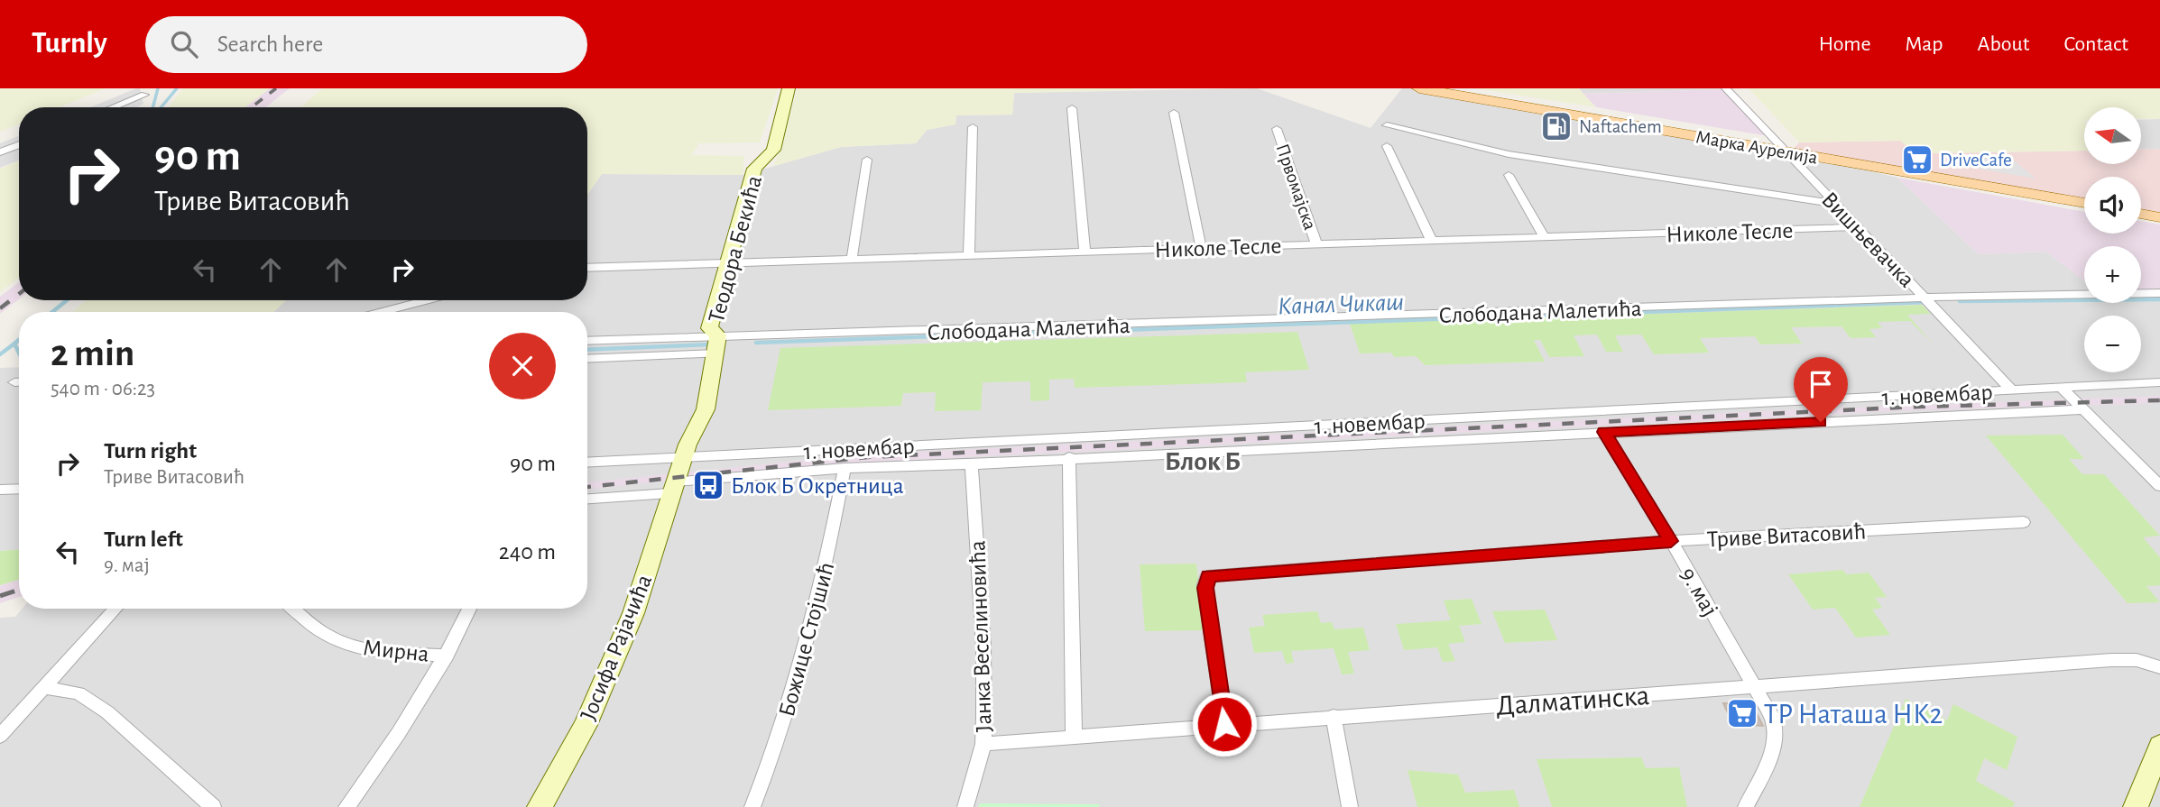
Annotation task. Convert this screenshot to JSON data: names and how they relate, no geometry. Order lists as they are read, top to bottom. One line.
{"streets":{"main road":["Марка Аурелија"],"street":["Првомајска","Николе Тесле","Вишњевачка","Теодора Бекића","Слободана Малетића","1. новембар","Триве Витасовић","9. мај","Јанка Веселиновића","Божице Стојшић","Јосифа Рајачића","Мирна","Далматинска"]},"crossings":[["Марка Аурелија","Вишњевачка"],["Првомајска","Николе Тесле"],["Николе Тесле","Вишњевачка"],["Николе Тесле","Теодора Бекића"],["Вишњевачка","Слободана Малетића"],["Вишњевачка","1. новембар"],["Теодора Бекића","Слободана Малетића"],["Теодора Бекића","1. новембар"],["Теодора Бекића","Јосифа Рајачића"],["1. новембар","9. мај"],["1. новембар","Јанка Веселиновића"],["1. новембар","Божице Стојшић"],["1. новембар","Јосифа Рајачића"],["Триве Витасовић","9. мај"],["Триве Витасовић","Далматинска"],["9. мај","Далматинска"],["Јанка Веселиновића","Далматинска"]],"districts":["Блок Б"],"water":["Канал Чикаш"],"places":{"fuel station":["Naftachem"],"supermarket":["DriveCafe","ТР Наташа НК2"],"bus stop":["Блок Б Окретница"]},"north":"left","page":{"header":"Turnly","search":"Search here","nav":["Home","Map","About","Contact"],"map_buttons":["+","−"],"turn":["90 m","Триве Витасовић"],"heading":["2 min","540 m · 06:23"],"list":[{"name":"Turn right","note":"Триве Витасовић","value":"90 m"},{"name":"Turn left","note":"9. мај","value":"240 m"}]}}
